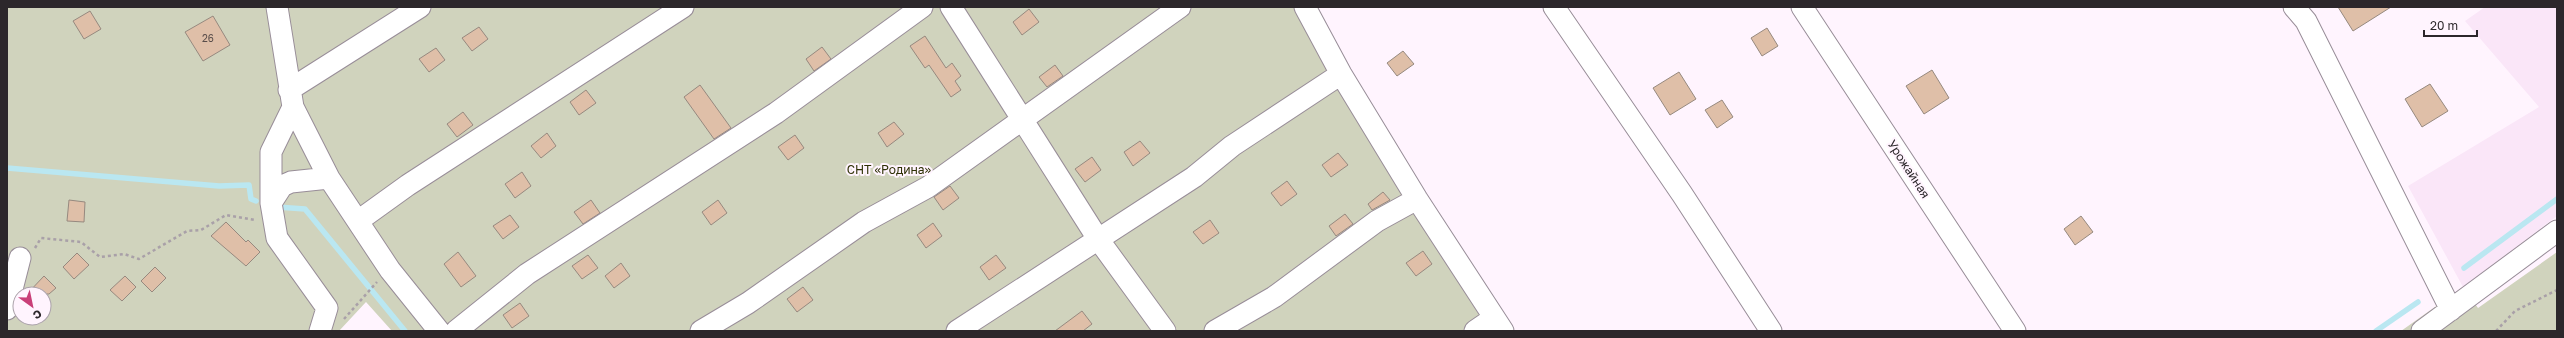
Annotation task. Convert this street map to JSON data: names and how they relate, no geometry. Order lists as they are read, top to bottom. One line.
{"streets":{"street":["Урожайная"]},"parks":["СНТ «Родина»"],"house_numbers":["26"],"scale_bar":"20 m","north":"bottom right"}
